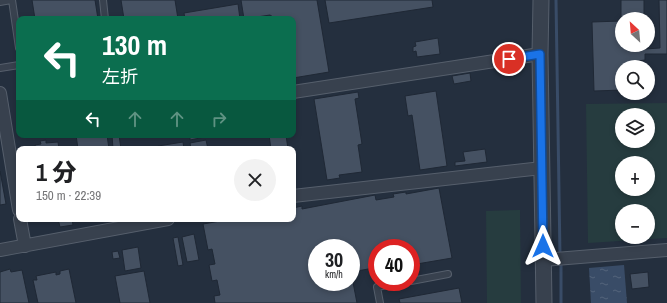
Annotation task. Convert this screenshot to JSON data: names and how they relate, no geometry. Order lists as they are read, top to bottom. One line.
{"north":"top left","page":{"map_buttons":["+","−"],"turn":["130 m","左折"],"heading":["1 分","150 m · 22:39"],"speed":"30 km/h","limit":"40"}}
